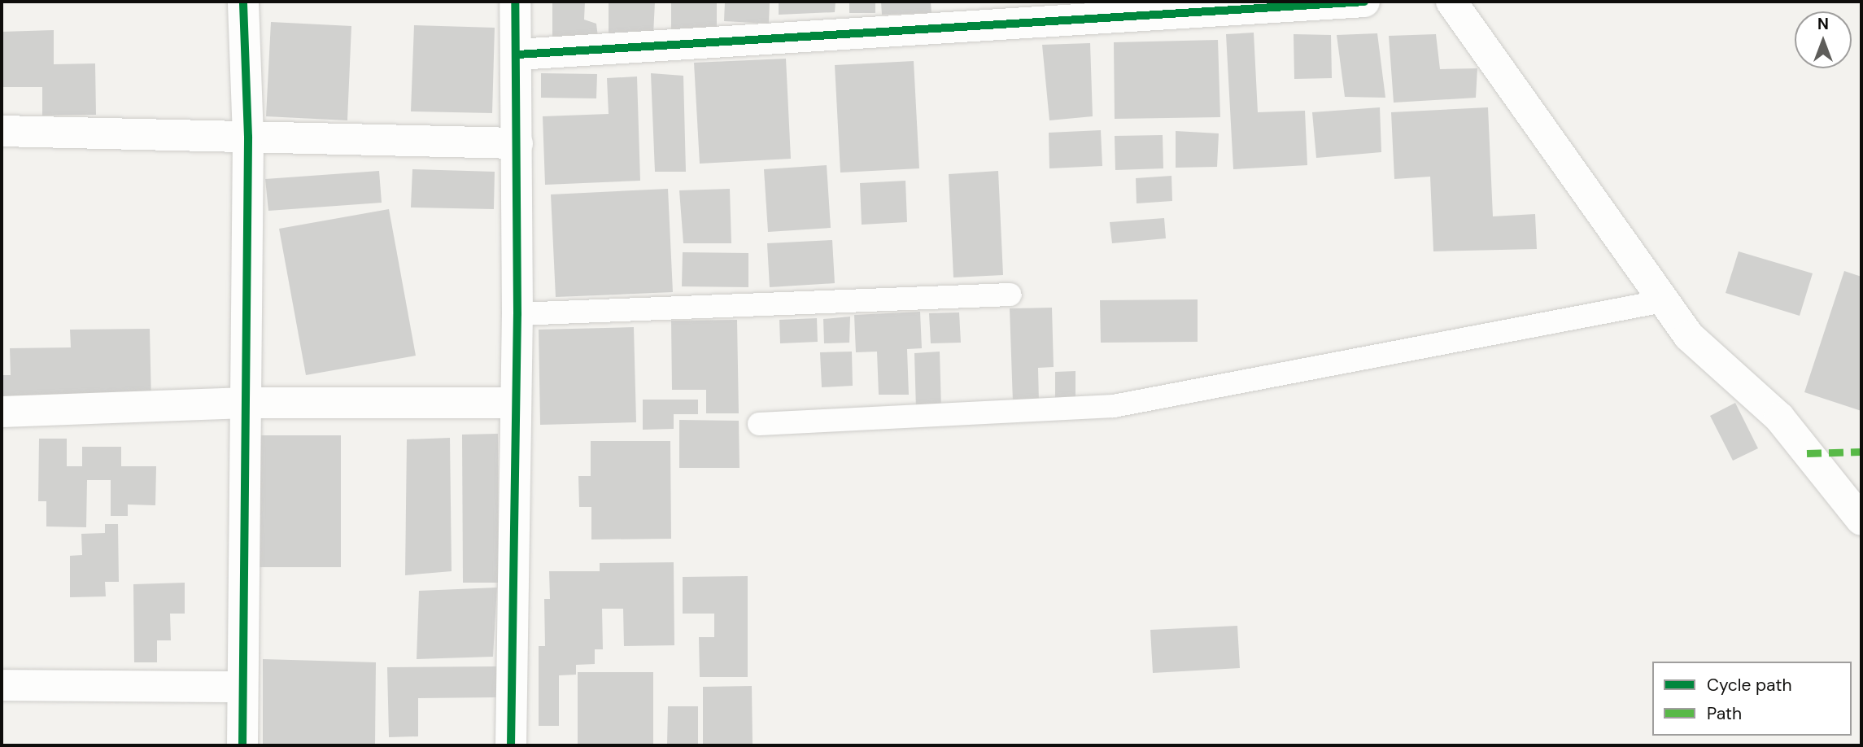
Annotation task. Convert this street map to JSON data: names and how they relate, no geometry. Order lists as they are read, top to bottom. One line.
{"legend":["Cycle path","Path"],"north":"top"}
